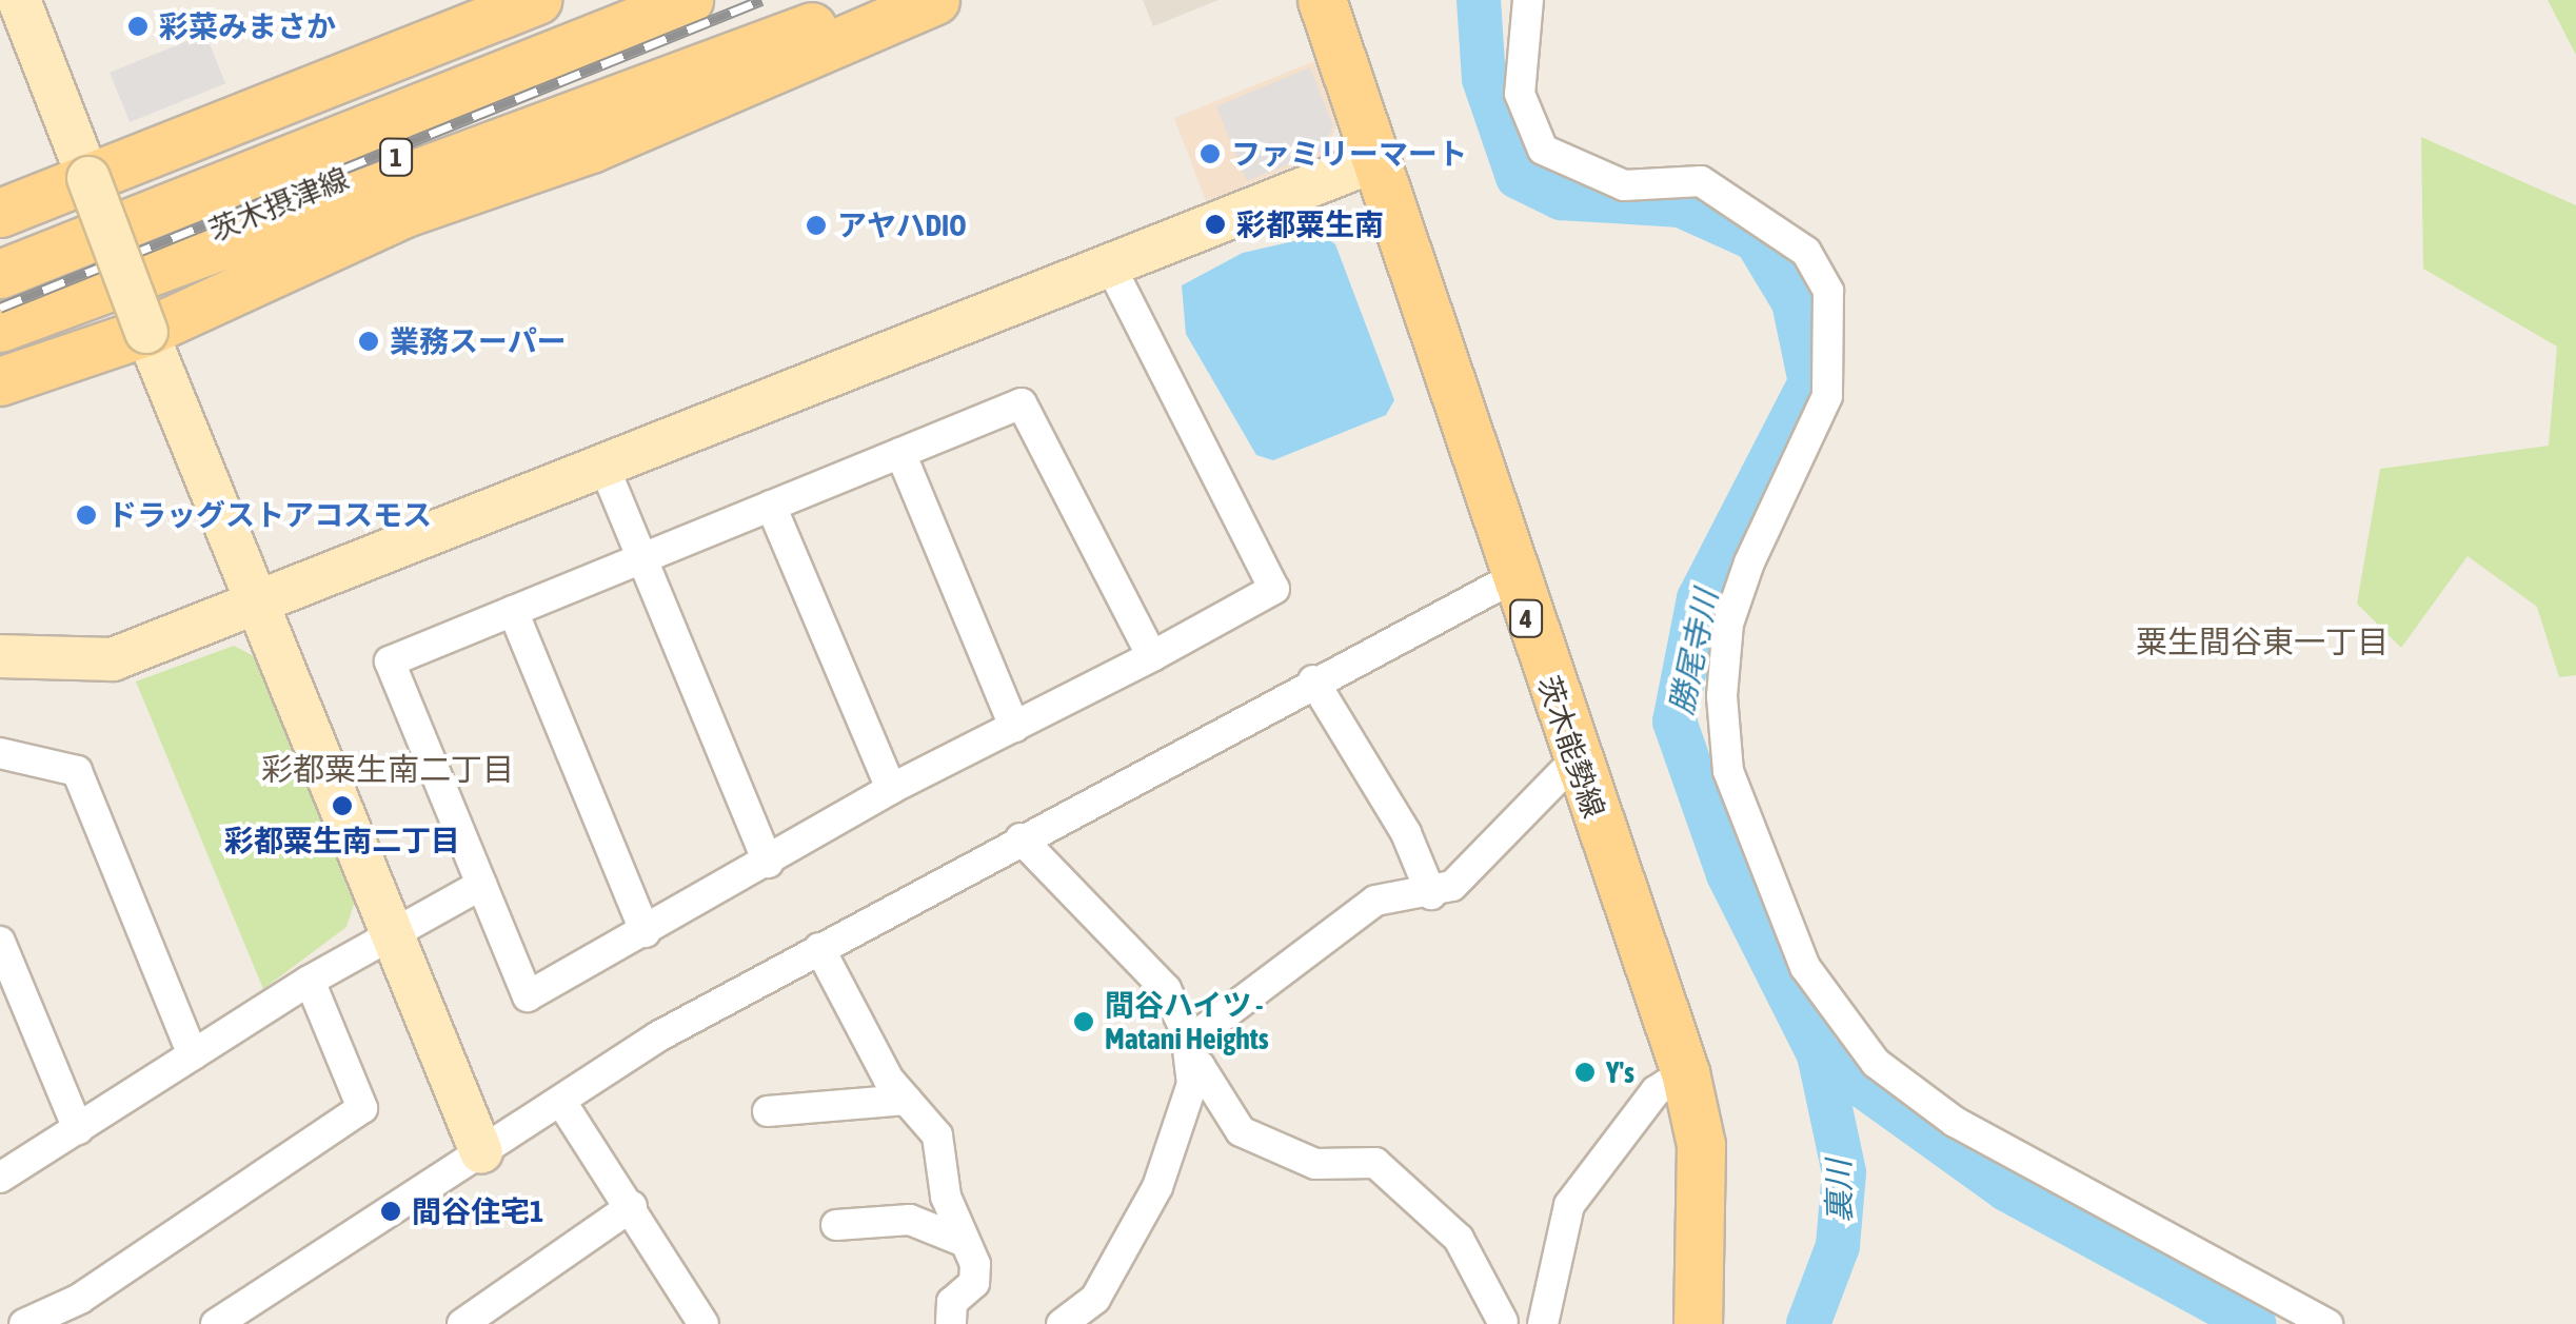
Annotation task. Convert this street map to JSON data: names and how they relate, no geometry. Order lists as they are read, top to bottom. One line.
{"streets":{"main road":["1","茨木摂津線","4","茨木能勢線"]},"districts":["粟生間谷東一丁目","彩都粟生南二丁目"],"water":["勝尾寺川","裏川"],"places":["彩菜みまさか","ファミリーマート","彩都粟生南","アヤハDIO","業務スーパー","ドラッグストアコスモス","彩都粟生南二丁目","間谷ハイツ - Matani Heights","Y's","間谷住宅1"]}
